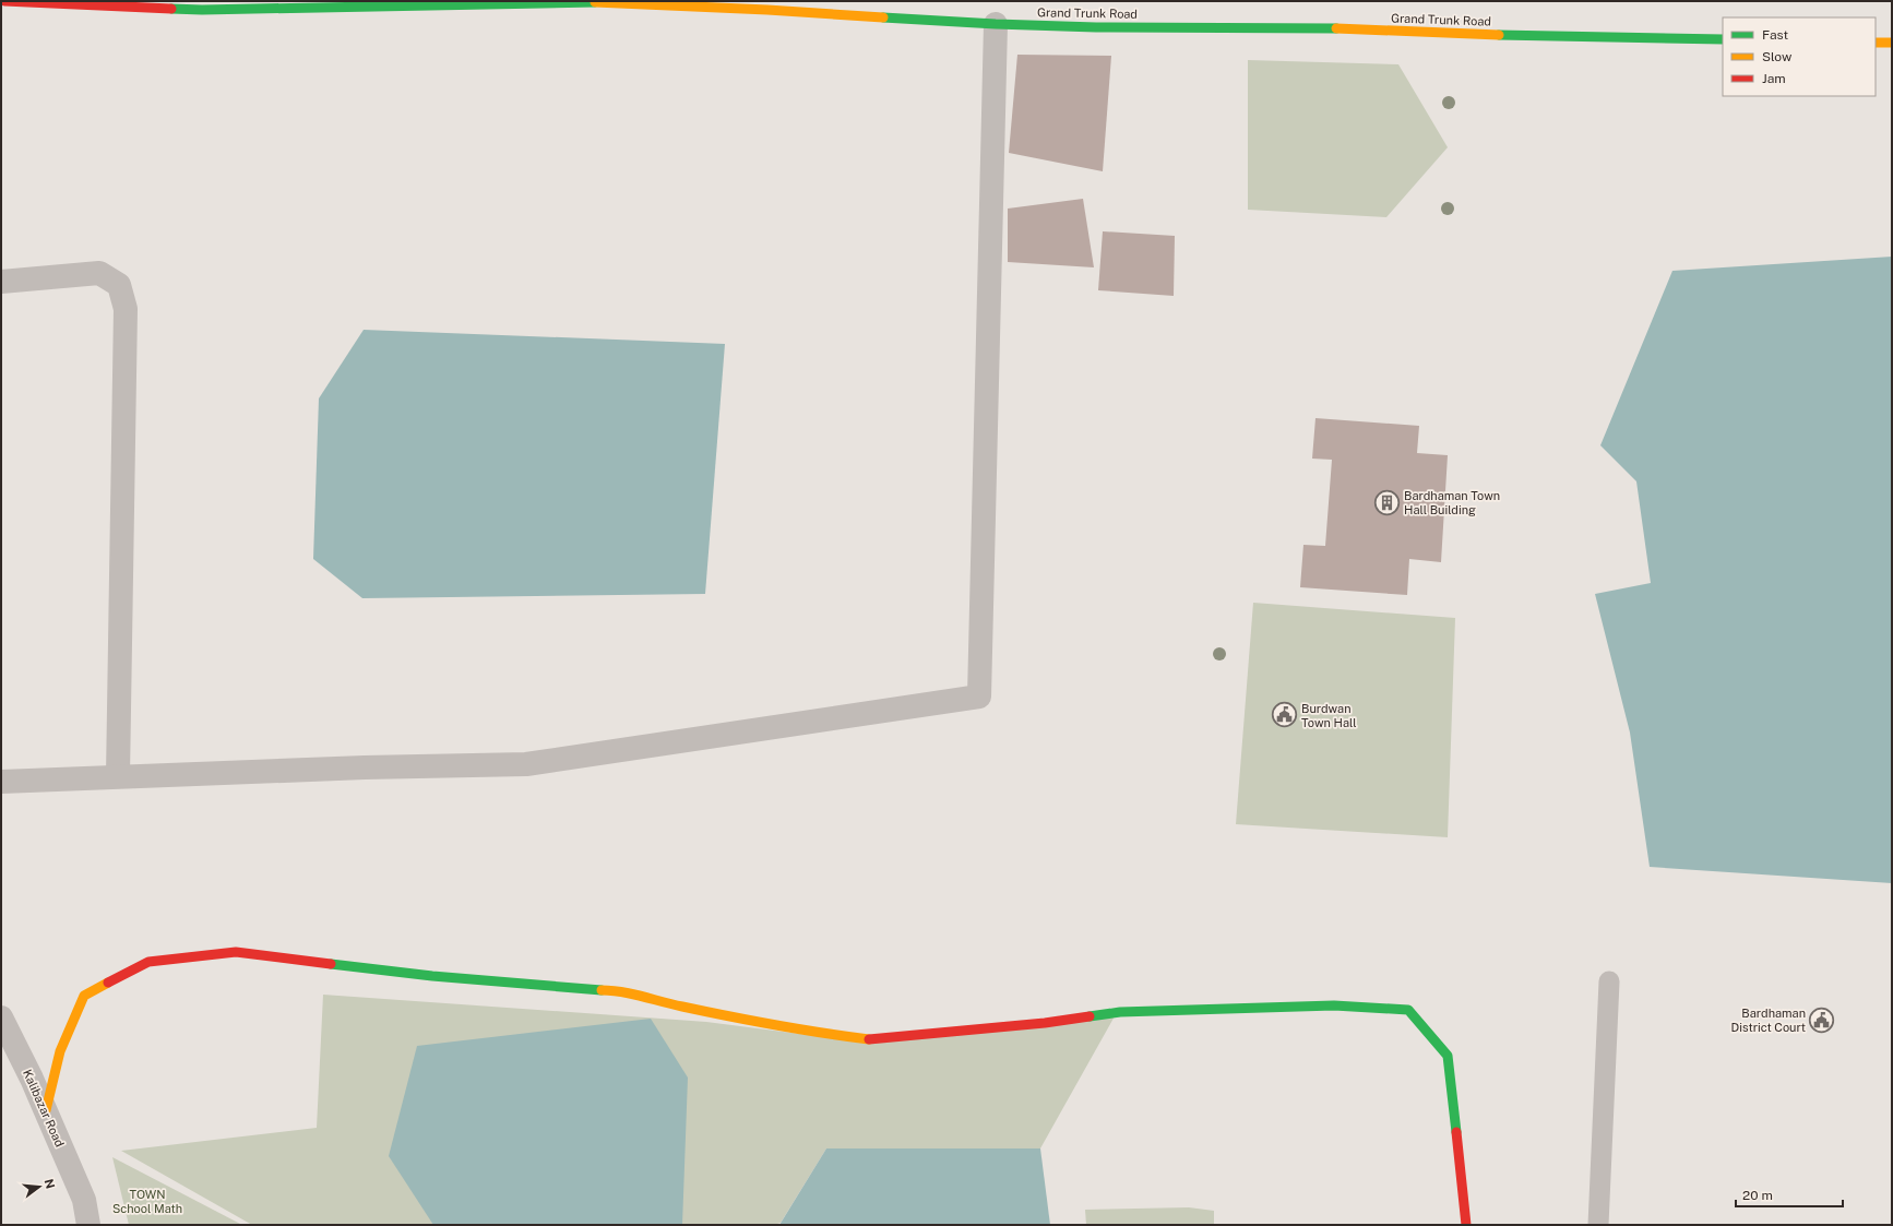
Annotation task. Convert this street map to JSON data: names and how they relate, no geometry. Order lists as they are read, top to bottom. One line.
{"streets":{"main road":["Grand Trunk Road"],"street":["Kalibazar Road"]},"parks":["TOWN School Math"],"places":{"building":["Bardhaman Town Hall Building"],"public building":["Burdwan Town Hall","Bardhaman District Court"]},"legend":["Fast","Slow","Jam"],"scale_bar":"20 m","north":"right"}
